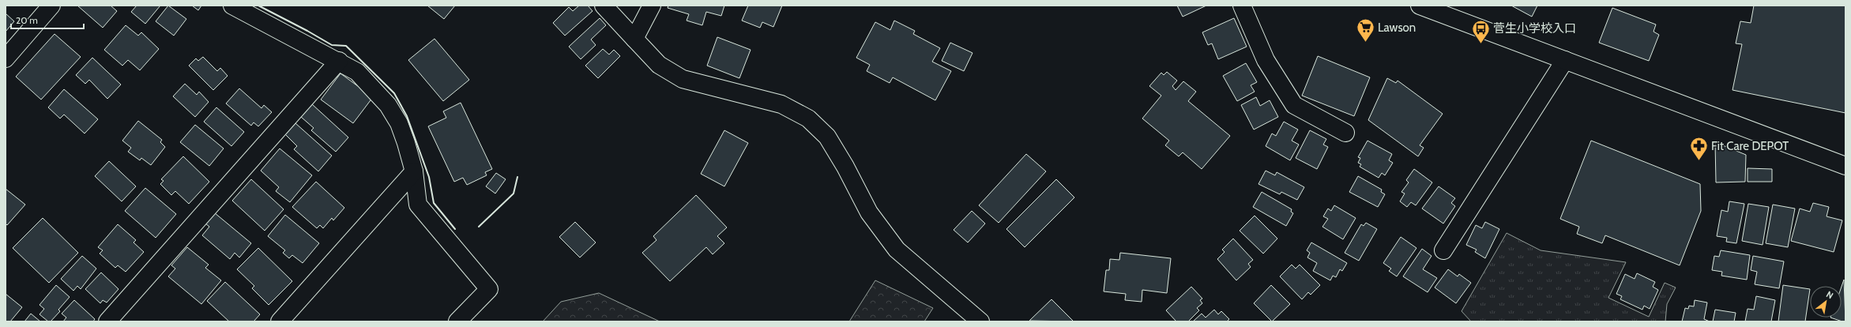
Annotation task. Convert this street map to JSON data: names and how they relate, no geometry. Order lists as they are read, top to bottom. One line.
{"places":{"supermarket":["Lawson"],"bus stop":["菅生小学校入口"],"pharmacy":["Fit Care DEPOT"]},"scale_bar":"20 m","north":"top right"}
